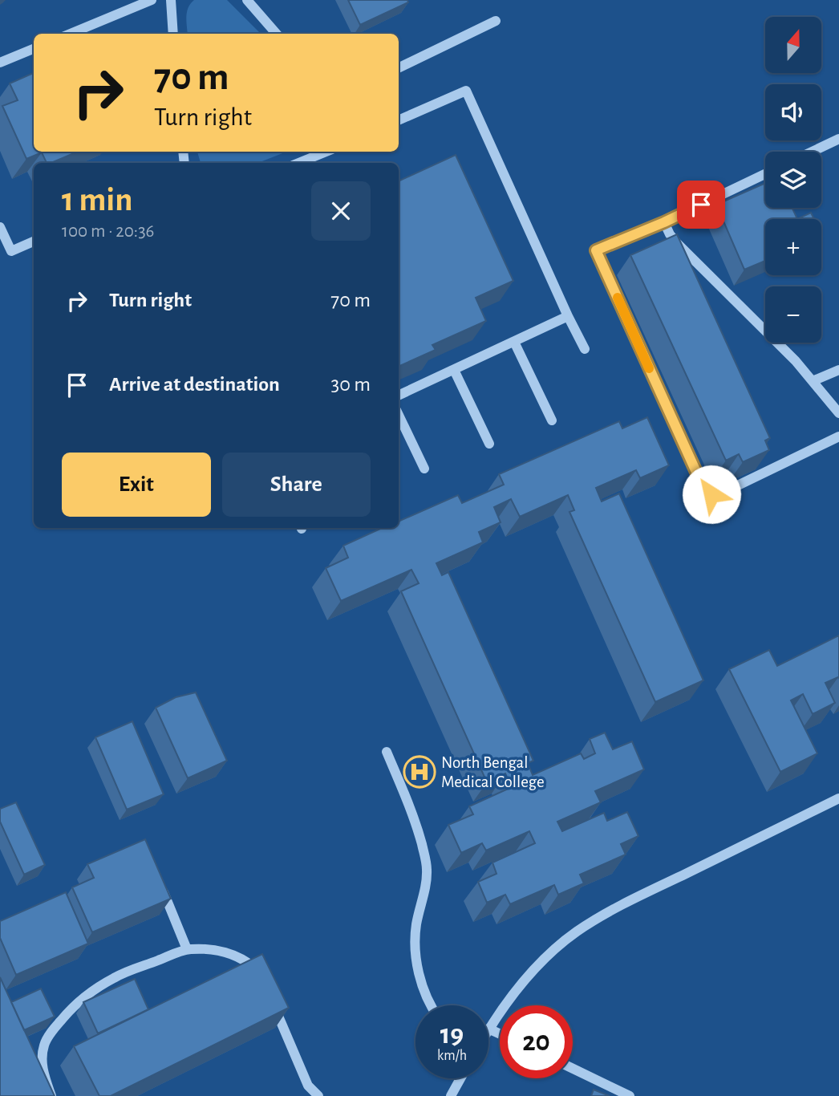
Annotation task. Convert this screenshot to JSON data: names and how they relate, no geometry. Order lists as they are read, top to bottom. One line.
{"places":{"hospital":["North Bengal Medical College"]},"north":"top","page":{"map_buttons":["+","−"],"turn":["70 m","Turn right"],"heading":["1 min","100 m · 20:36"],"list":[{"name":"Turn right","value":"70 m"},{"name":"Arrive at destination","value":"30 m"}],"buttons":["Exit","Share"],"speed":"19 km/h","limit":"20"}}
